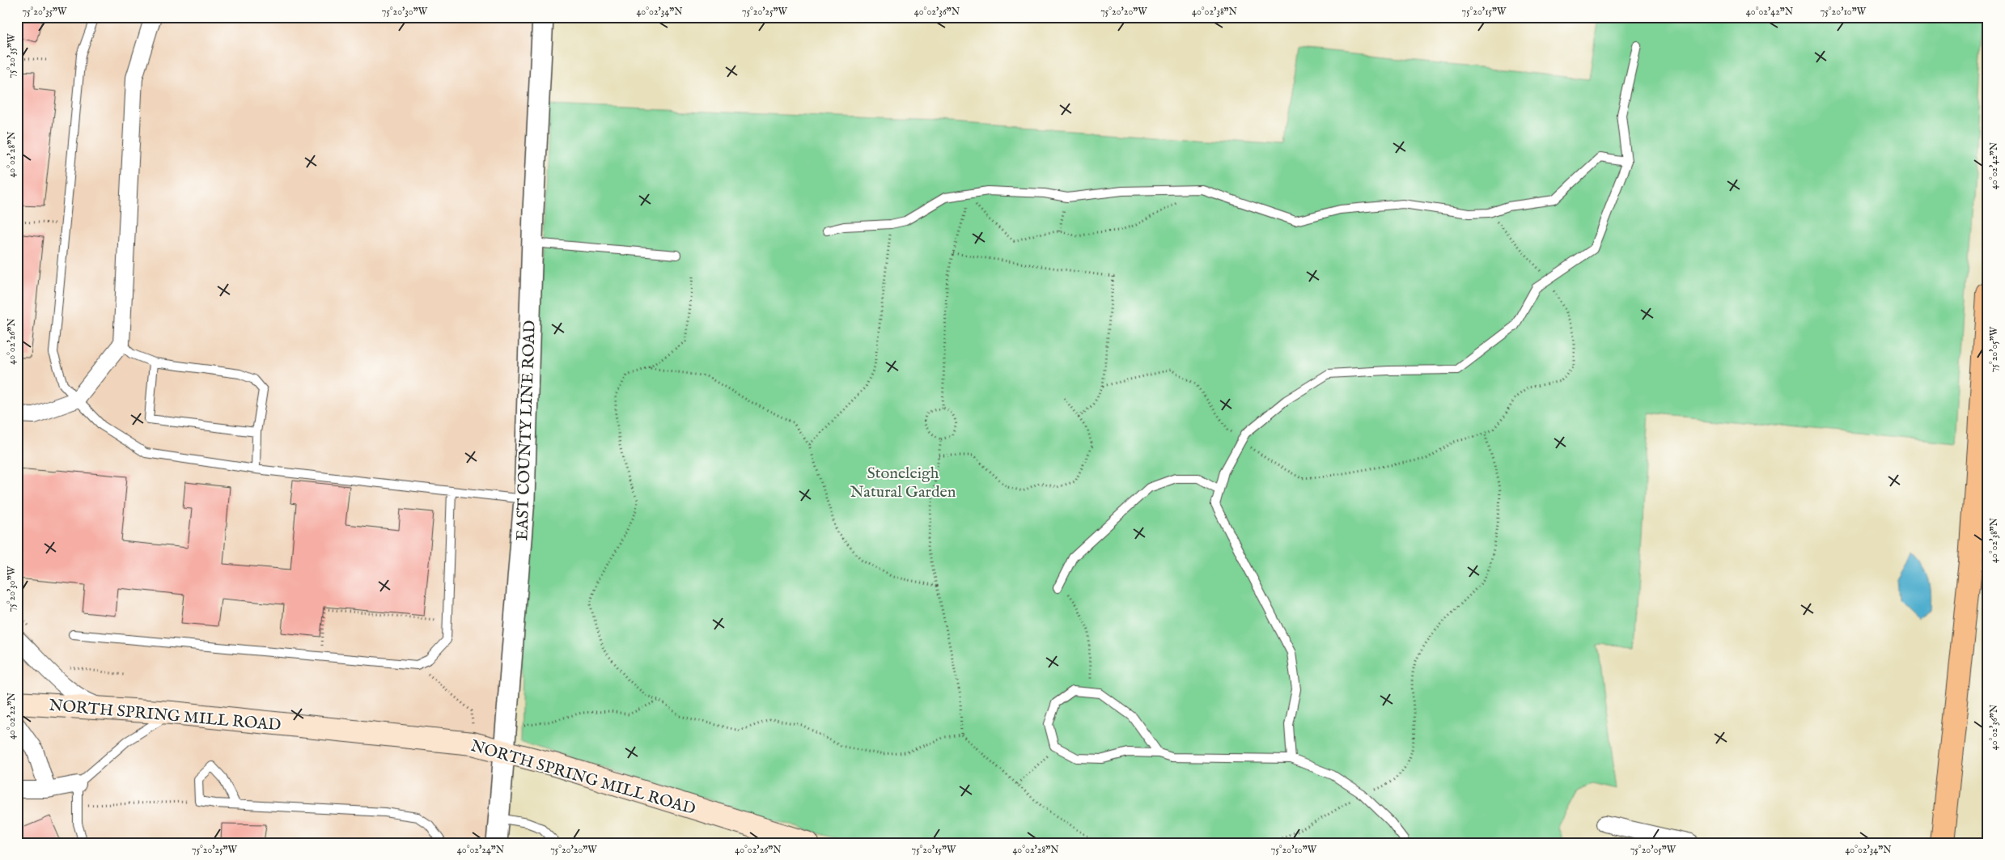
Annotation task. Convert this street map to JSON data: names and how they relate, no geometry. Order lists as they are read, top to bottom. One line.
{"streets":{"main road":["NORTH SPRING MILL ROAD"],"street":["EAST COUNTY LINE ROAD"]},"crossings":[["EAST COUNTY LINE ROAD","NORTH SPRING MILL ROAD"]],"parks":["Stoneleigh Natural Garden"],"coordinates":["75°20'35\"W","75°20'30\"W","40°02'34\"N","75°20'25\"W","40°02'36\"N","75°20'20\"W","40°02'38\"N","75°20'15\"W","40°02'42\"N","75°20'10\"W","40°02'28\"N","40°02'26\"N","75°20'05\"W","40°02'22\"N","40°02'24\"N"]}
